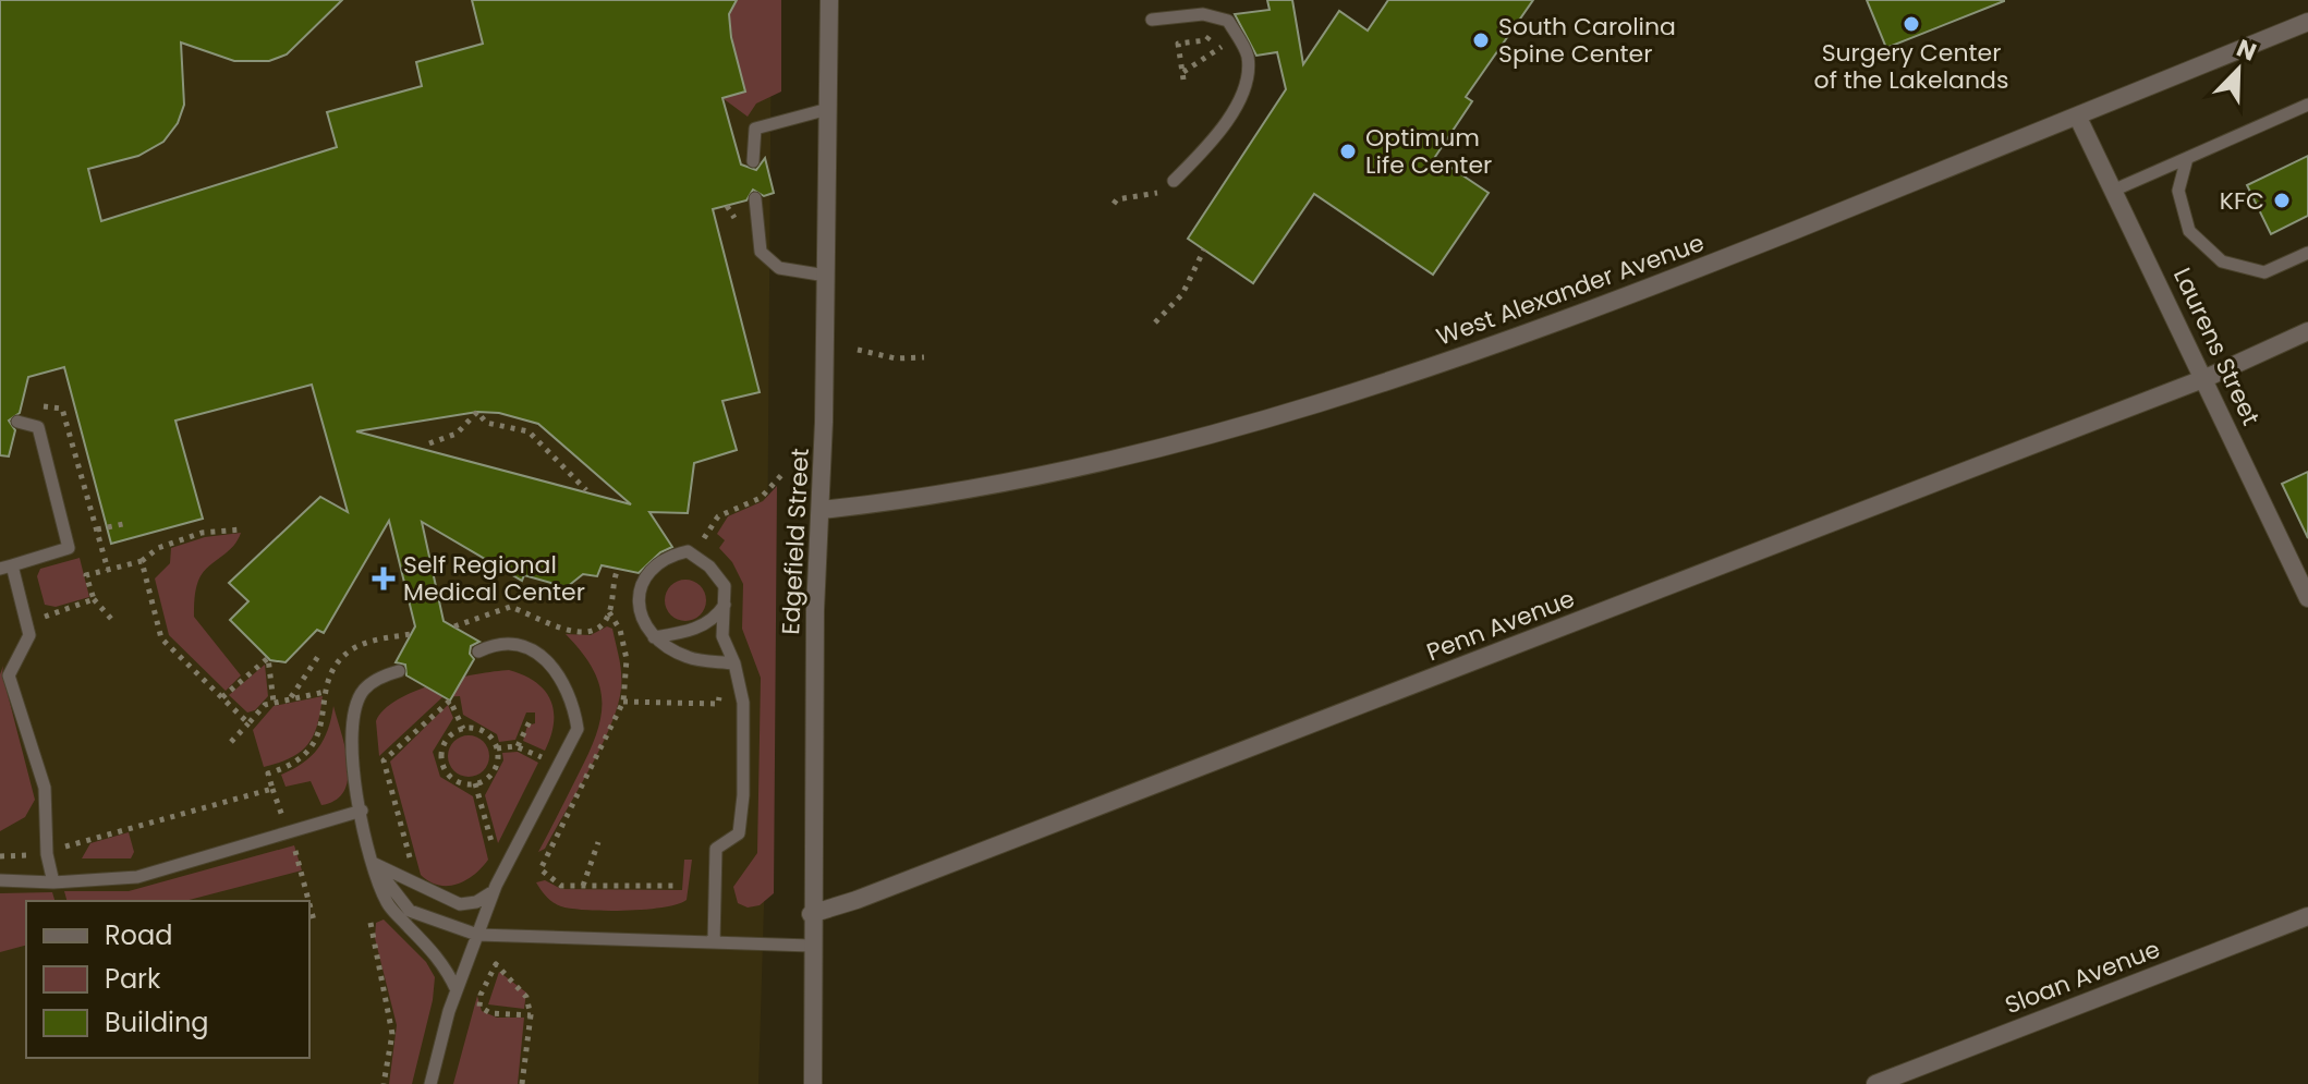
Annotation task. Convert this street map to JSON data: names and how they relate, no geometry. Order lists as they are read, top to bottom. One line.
{"streets":{"street":["West Alexander Avenue","Laurens Street","Edgefield Street","Penn Avenue","Sloan Avenue"]},"crossings":[["West Alexander Avenue","Laurens Street"],["West Alexander Avenue","Edgefield Street"],["Laurens Street","Penn Avenue"],["Edgefield Street","Penn Avenue"]],"places":{"other":["Surgery Center of the Lakelands","South Carolina Spine Center","Optimum Life Center","KFC"],"health":["Self Regional Medical Center"]},"legend":["Road","Park","Building"],"north":"top right"}
